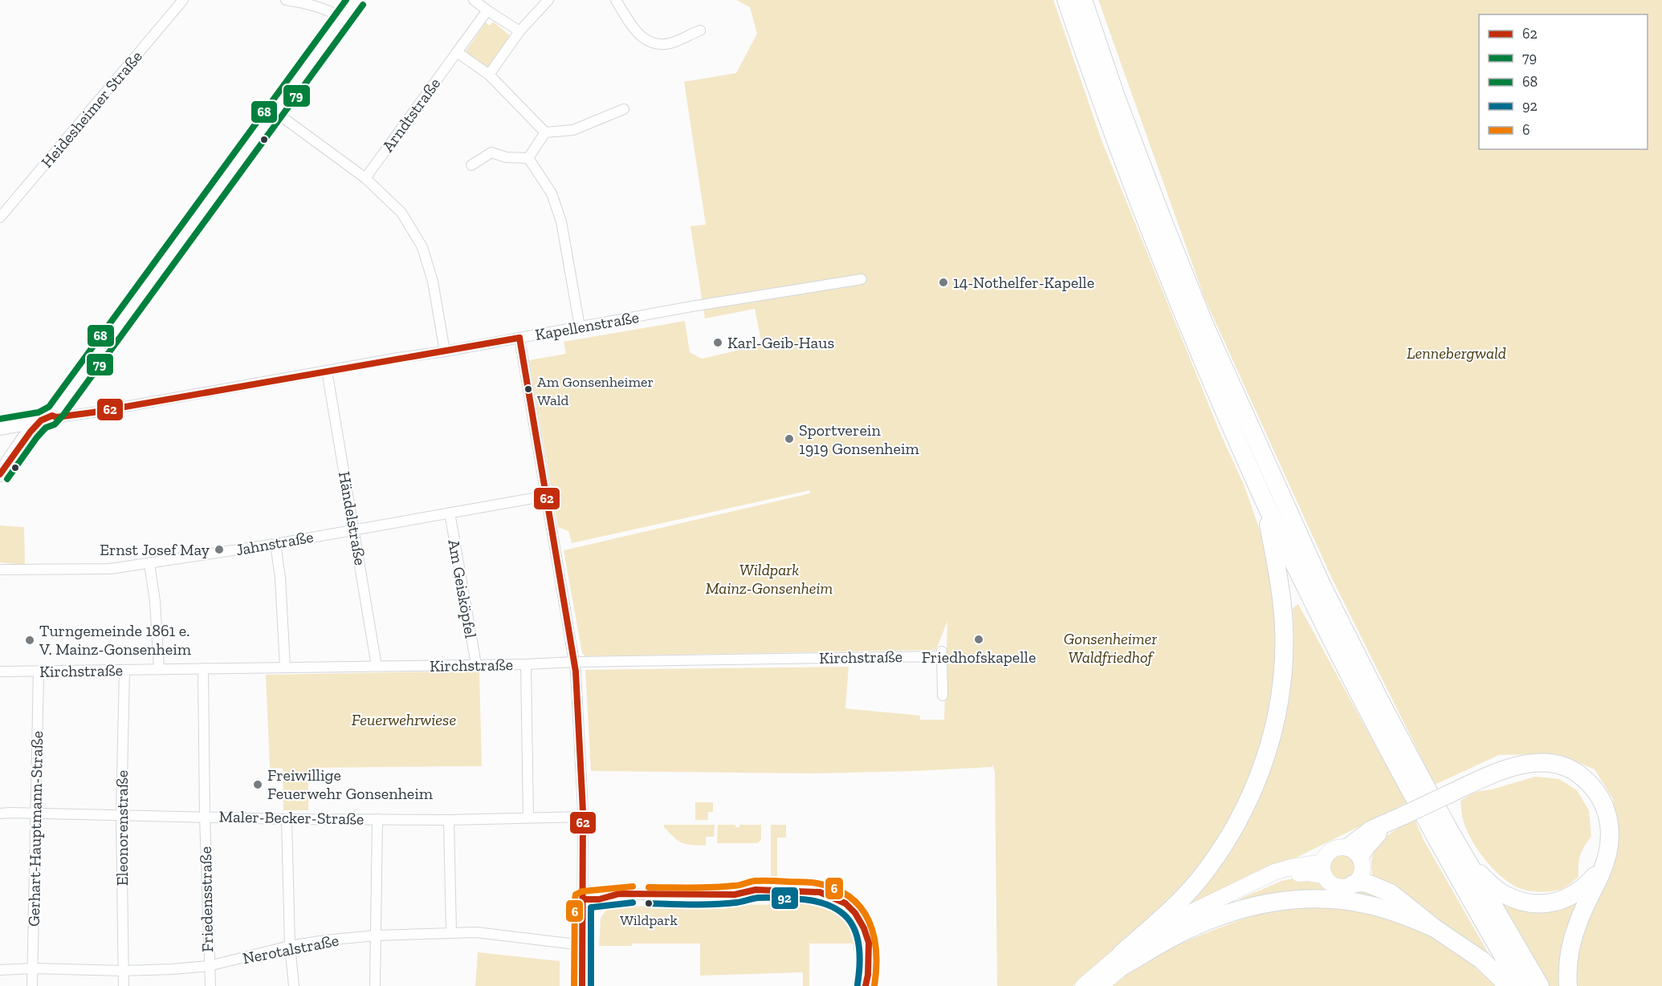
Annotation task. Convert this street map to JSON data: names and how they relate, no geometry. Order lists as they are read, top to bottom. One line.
{"streets":{"main road":["Kapellenstraße"],"street":["Heidesheimer Straße","Arndtstraße","Händelstraße","Jahnstraße","Am Geisköpfel","Kirchstraße","Maler-Becker-Straße","Eleonorenstraße","Gerhart-Hauptmann-Straße","Friedensstraße","Nerotalstraße"]},"crossings":[["Kapellenstraße","Händelstraße"],["Händelstraße","Jahnstraße"],["Händelstraße","Kirchstraße"],["Jahnstraße","Am Geisköpfel"],["Am Geisköpfel","Kirchstraße"],["Kirchstraße","Eleonorenstraße"],["Kirchstraße","Gerhart-Hauptmann-Straße"],["Kirchstraße","Friedensstraße"],["Maler-Becker-Straße","Eleonorenstraße"],["Maler-Becker-Straße","Gerhart-Hauptmann-Straße"],["Maler-Becker-Straße","Friedensstraße"],["Eleonorenstraße","Nerotalstraße"],["Gerhart-Hauptmann-Straße","Nerotalstraße"],["Friedensstraße","Nerotalstraße"]],"parks":["Lennebergwald","Wildpark Mainz-Gonsenheim","Gonsenheimer Waldfriedhof","Feuerwehrwiese"],"places":["14-Nothelfer-Kapelle","Karl-Geib-Haus","Am Gonsenheimer Wald","Sportverein 1919 Gonsenheim","Ernst Josef May","Friedhofskapelle","Turngemeinde 1861 e. V. Mainz-Gonsenheim","Freiwillige Feuerwehr Gonsenheim","Wildpark"],"lines":["transit line 68","transit line 79","transit line 62","transit line 6","transit line 92"],"legend":["62","79","68","92","6"]}
